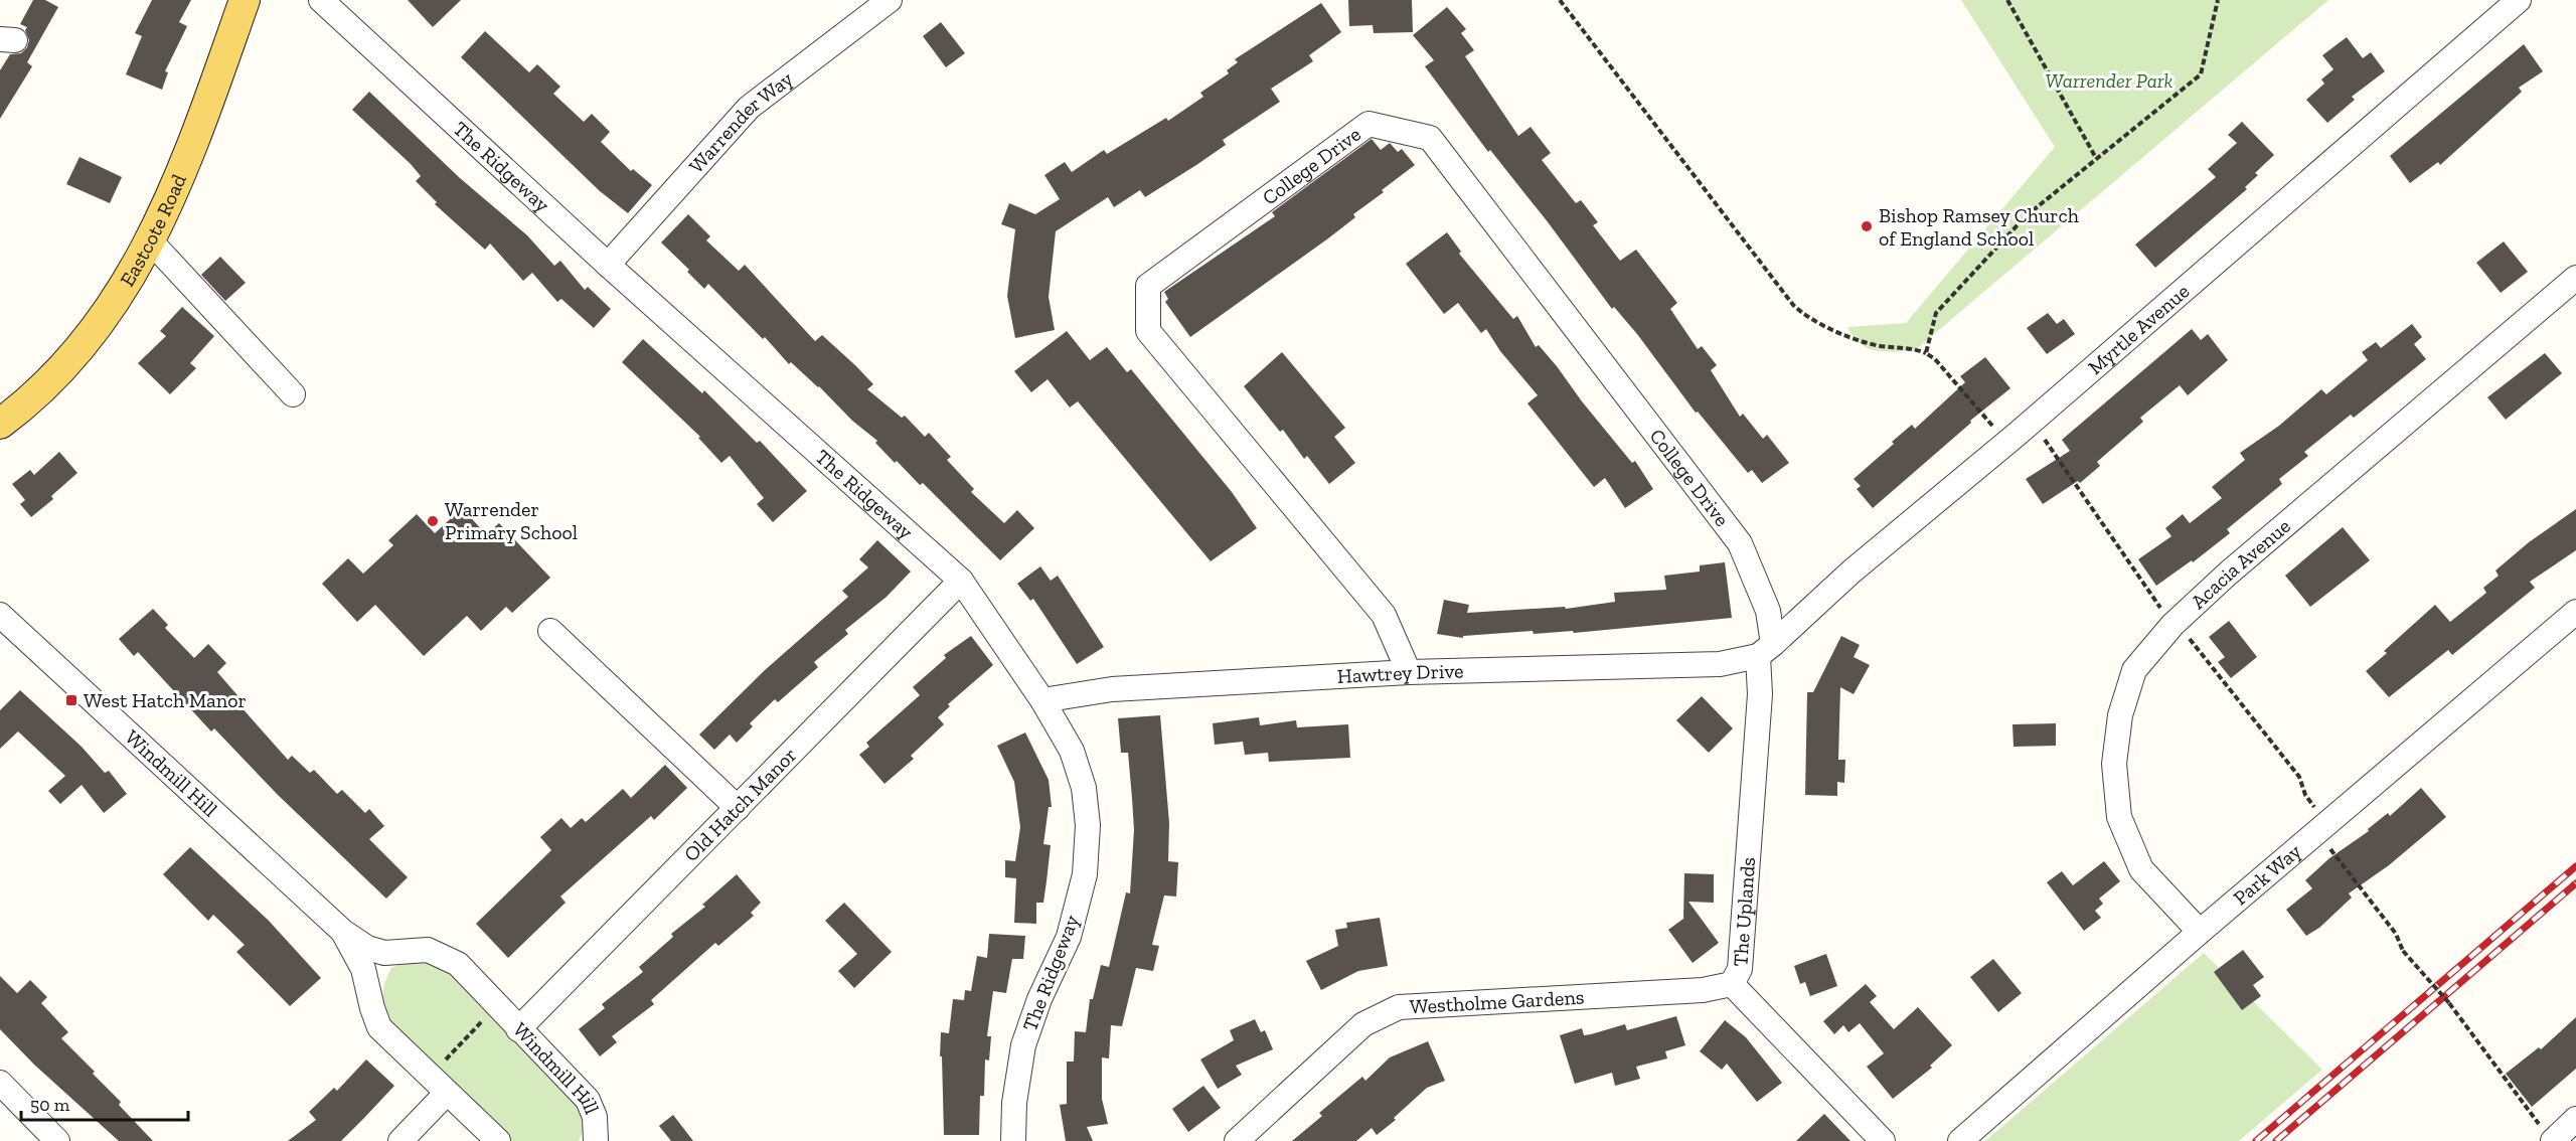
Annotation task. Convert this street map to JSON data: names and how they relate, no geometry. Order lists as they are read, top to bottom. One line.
{"streets":{"main road":["Eastcote Road"],"street":["Warrender Way","College Drive","The Ridgeway","Myrtle Avenue","Acacia Avenue","Hawtrey Drive","Windmill Hill","Old Hatch Manor","Park Way","The Uplands","Westholme Gardens"]},"crossings":[["Warrender Way","The Ridgeway"],["College Drive","Myrtle Avenue"],["College Drive","Hawtrey Drive"],["College Drive","The Uplands"],["The Ridgeway","Hawtrey Drive"],["The Ridgeway","Old Hatch Manor"],["Myrtle Avenue","Hawtrey Drive"],["Myrtle Avenue","The Uplands"],["Acacia Avenue","Park Way"],["Hawtrey Drive","The Uplands"],["Windmill Hill","Old Hatch Manor"],["The Uplands","Westholme Gardens"]],"parks":["Warrender Park"],"places":{"other":["Bishop Ramsey Church of England School","Warrender Primary School"],"transit":["West Hatch Manor"]},"scale_bar":"50 m"}
